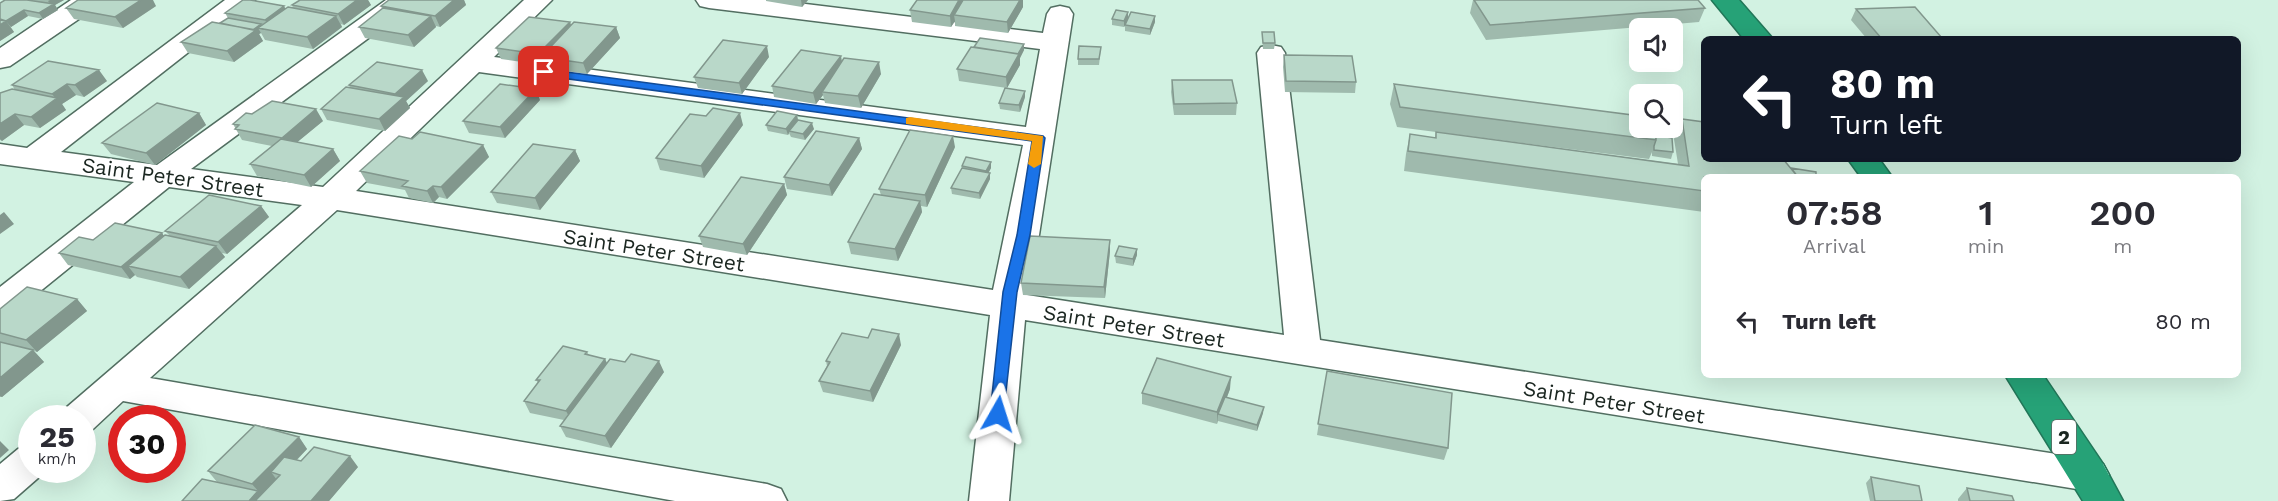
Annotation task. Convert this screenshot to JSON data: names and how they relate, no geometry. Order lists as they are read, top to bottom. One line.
{"streets":{"highway":["2"],"street":["Saint Peter Street"]},"crossings":[["Saint Peter Street","2"]],"page":{"turn":["80 m","Turn left"],"eta":["07:58","Arrival","1","min","200","m"],"list":[{"name":"Turn left","value":"80 m"}],"speed":"25 km/h","limit":"30"}}
